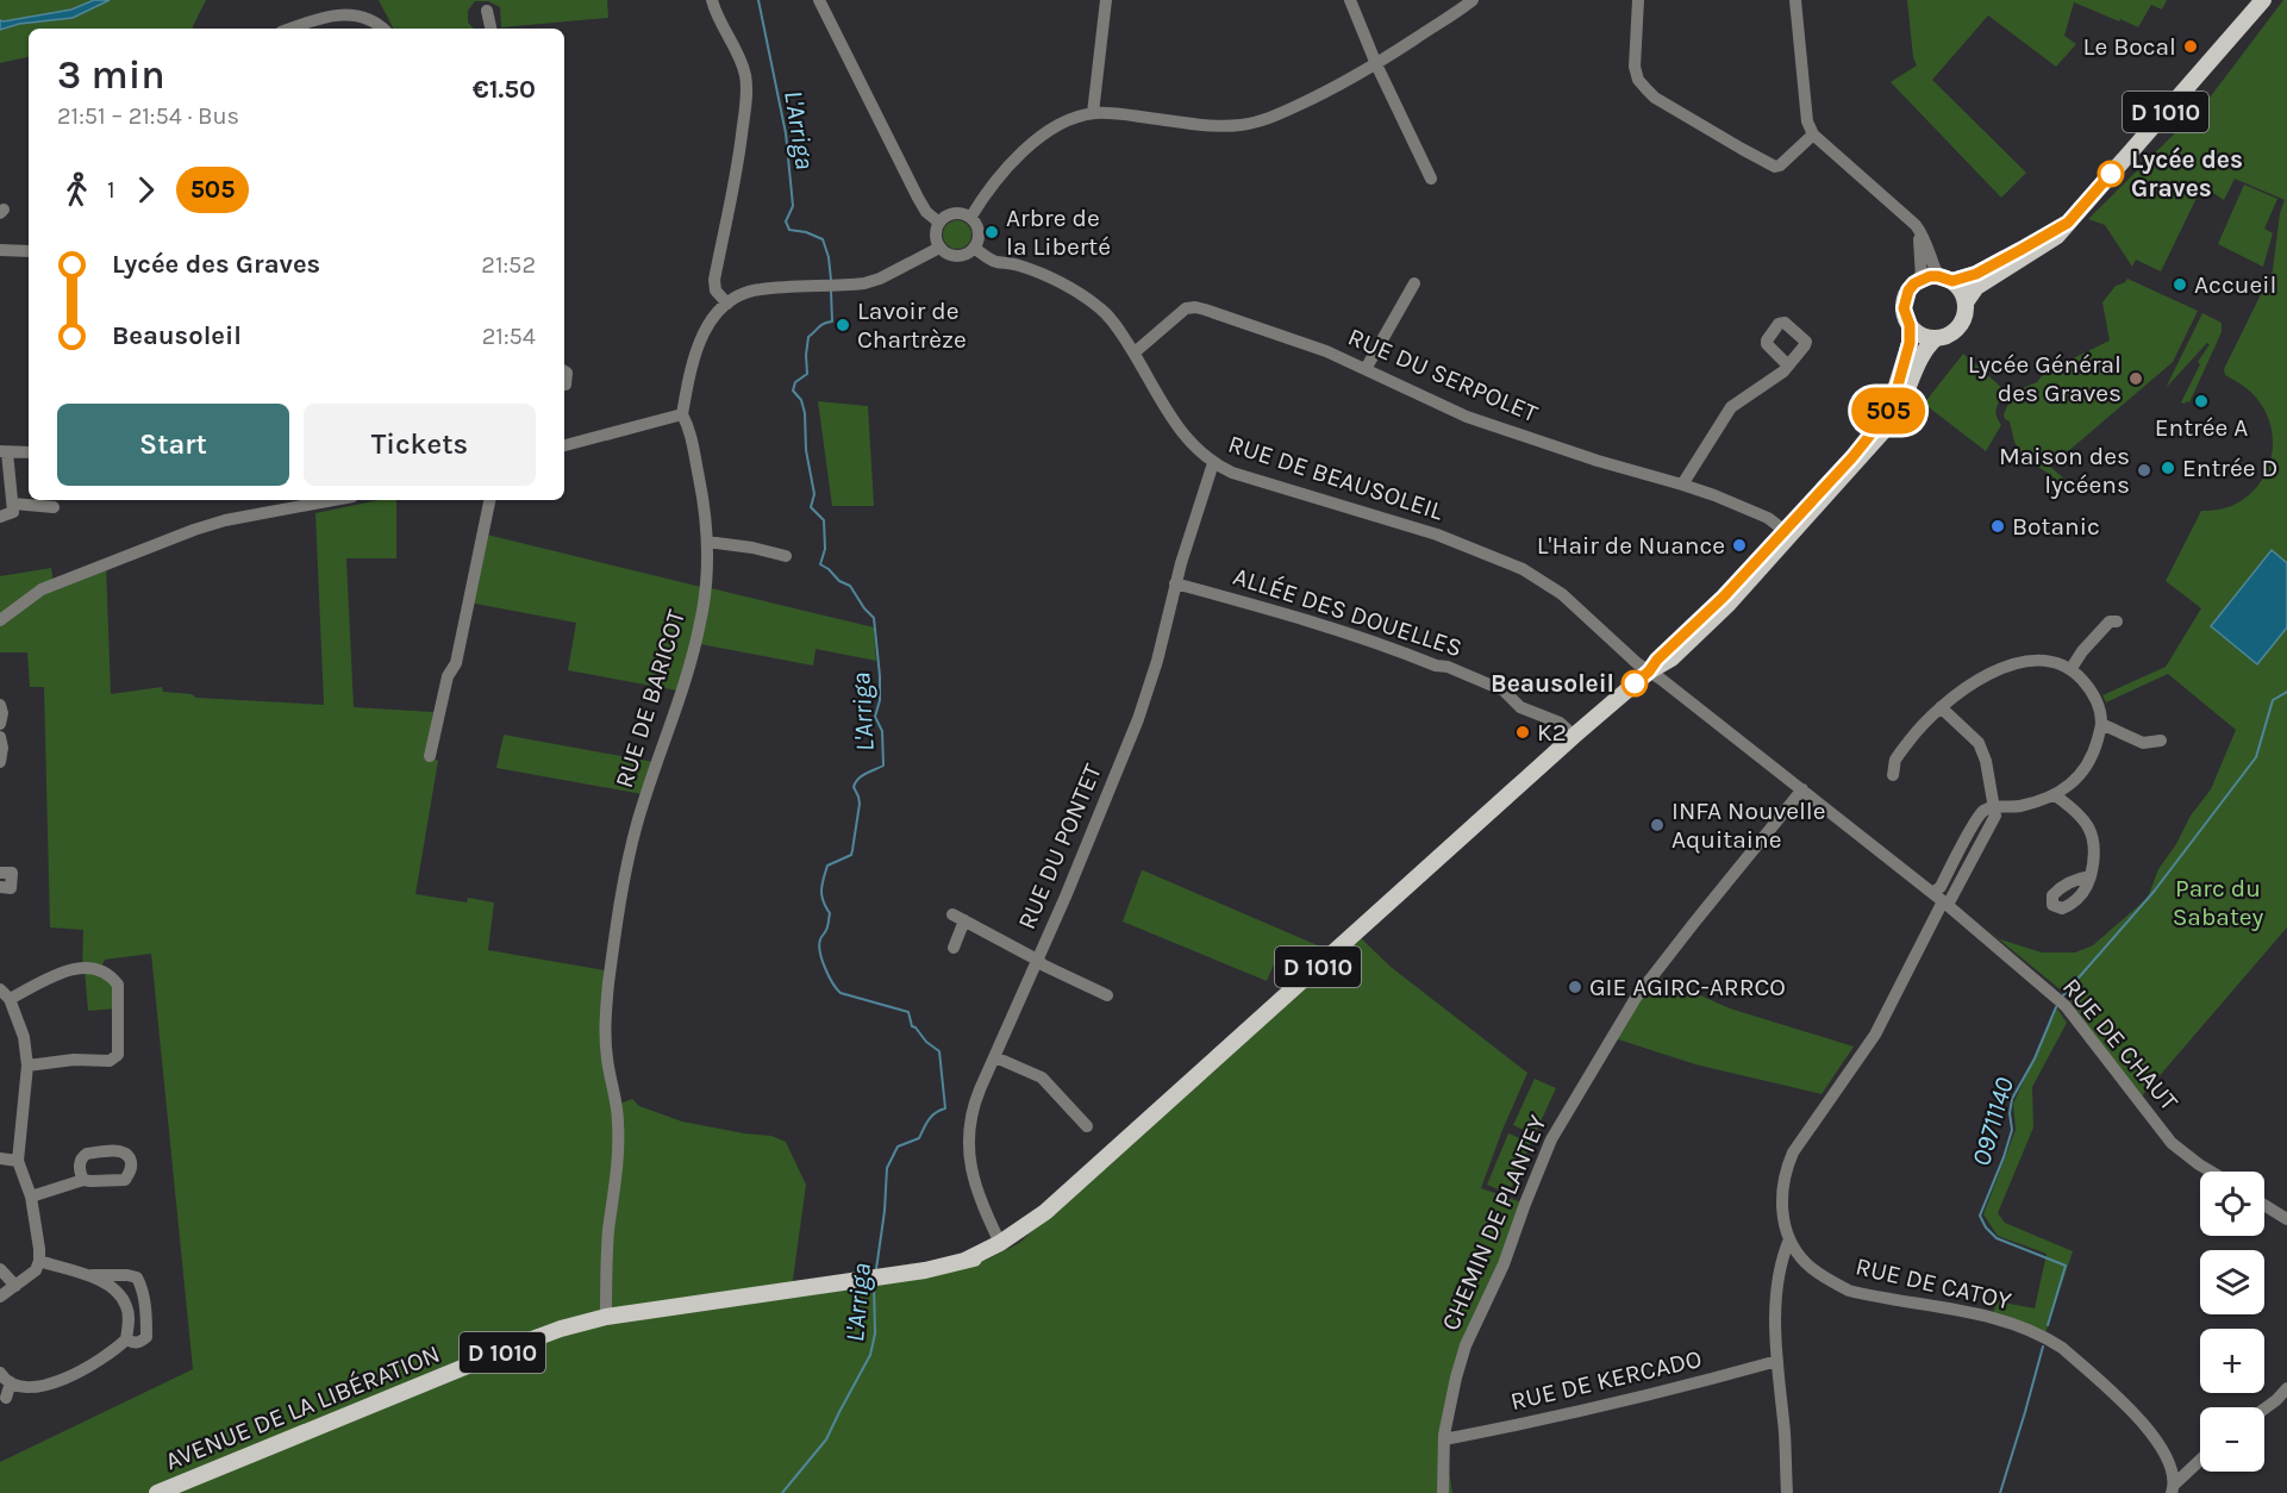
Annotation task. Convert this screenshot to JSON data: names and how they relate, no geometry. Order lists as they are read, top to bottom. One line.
{"streets":{"main road":["D 1010","AVENUE DE LA LIBÉRATION"],"street":["RUE DU SERPOLET","RUE DE BEAUSOLEIL","ALLÉE DES DOUELLES","RUE DE BARICOT","RUE DU PONTET","RUE DE CHAUT","CHEMIN DE PLANTEY","RUE DE CATOY","RUE DE KERCADO"]},"crossings":[["D 1010","RUE DU SERPOLET"],["D 1010","RUE DE BEAUSOLEIL"],["D 1010","ALLÉE DES DOUELLES"],["D 1010","RUE DU PONTET"],["D 1010","AVENUE DE LA LIBÉRATION"],["RUE DU SERPOLET","RUE DE BEAUSOLEIL"],["RUE DE BEAUSOLEIL","RUE DU PONTET"],["RUE DE BEAUSOLEIL","RUE DE CHAUT"],["RUE DE BEAUSOLEIL","CHEMIN DE PLANTEY"],["ALLÉE DES DOUELLES","RUE DU PONTET"],["RUE DE BARICOT","AVENUE DE LA LIBÉRATION"],["RUE DE CHAUT","CHEMIN DE PLANTEY"],["RUE DE CHAUT","RUE DE CATOY"],["CHEMIN DE PLANTEY","RUE DE KERCADO"]],"water":["L'Arriga","O9711140"],"parks":["Parc du Sabatey"],"places":["Le Bocal","Lycée des Graves","Arbre de la Liberté","Accueil","Lavoir de Chartrèze","Lycée Général des Graves","Entrée A","Entrée D","Maison des lycéens","Botanic","L'Hair de Nuance","Beausoleil","K2","INFA Nouvelle Aquitaine","GIE AGIRC-ARRCO"],"lines":["bus line 505"],"page":{"on_map":"505","heading":["3 min","21:51 – 21:54 · Bus","€1.50"],"legs":["1","505"],"list":[{"name":"Lycée des Graves","value":"21:52"},{"name":"Beausoleil","value":"21:54"}],"buttons":["Start","Tickets"],"map_buttons":["+","−"]}}
